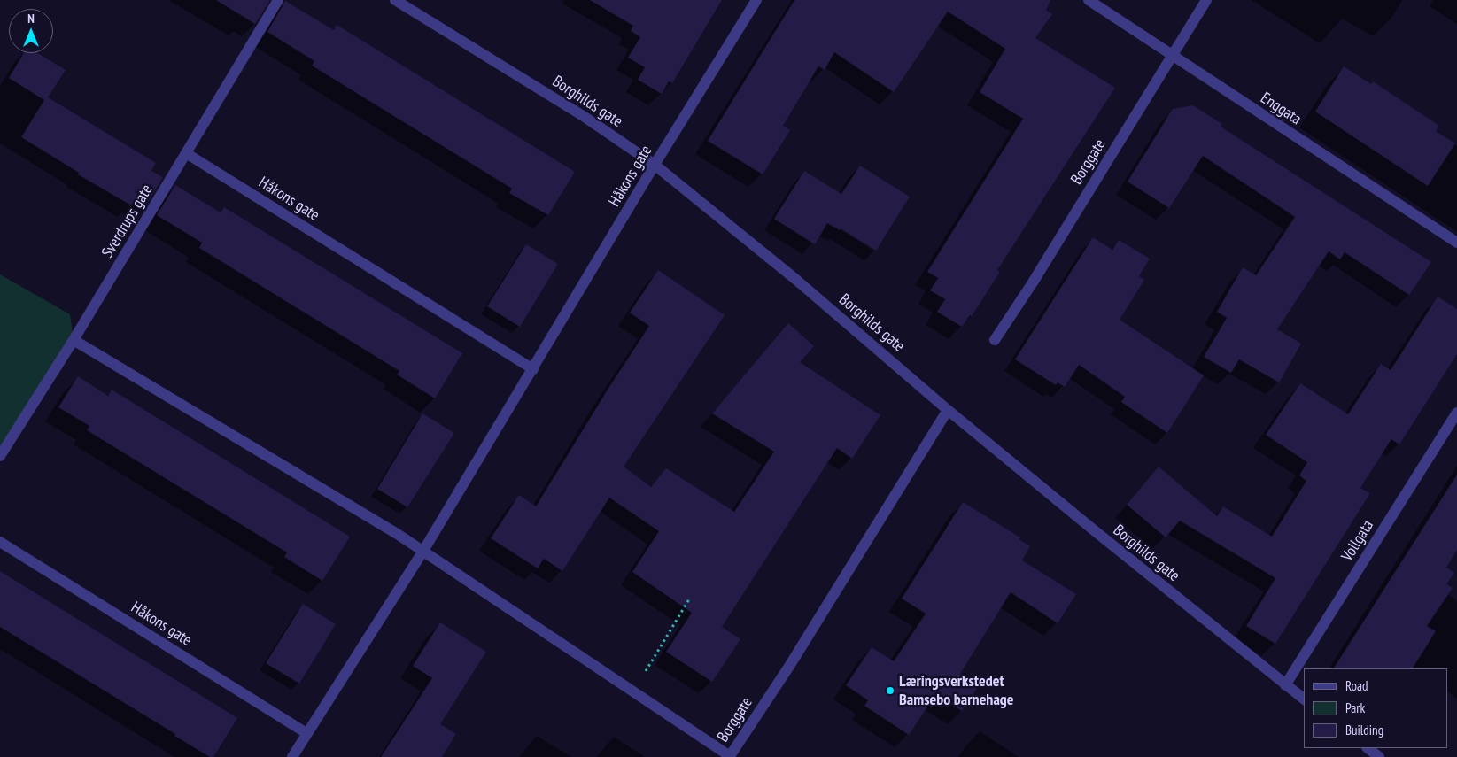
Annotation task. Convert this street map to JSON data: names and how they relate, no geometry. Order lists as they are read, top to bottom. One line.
{"streets":{"street":["Borghilds gate","Enggata","Borggate","Håkons gate","Sverdrups gate","Vollgata"]},"crossings":[["Borghilds gate","Borggate"],["Borghilds gate","Håkons gate"],["Borghilds gate","Vollgata"],["Enggata","Borggate"],["Borggate","Håkons gate"],["Håkons gate","Sverdrups gate"]],"places":["Læringsverkstedet Bamsebo barnehage"],"legend":["Road","Park","Building"],"north":"top"}
